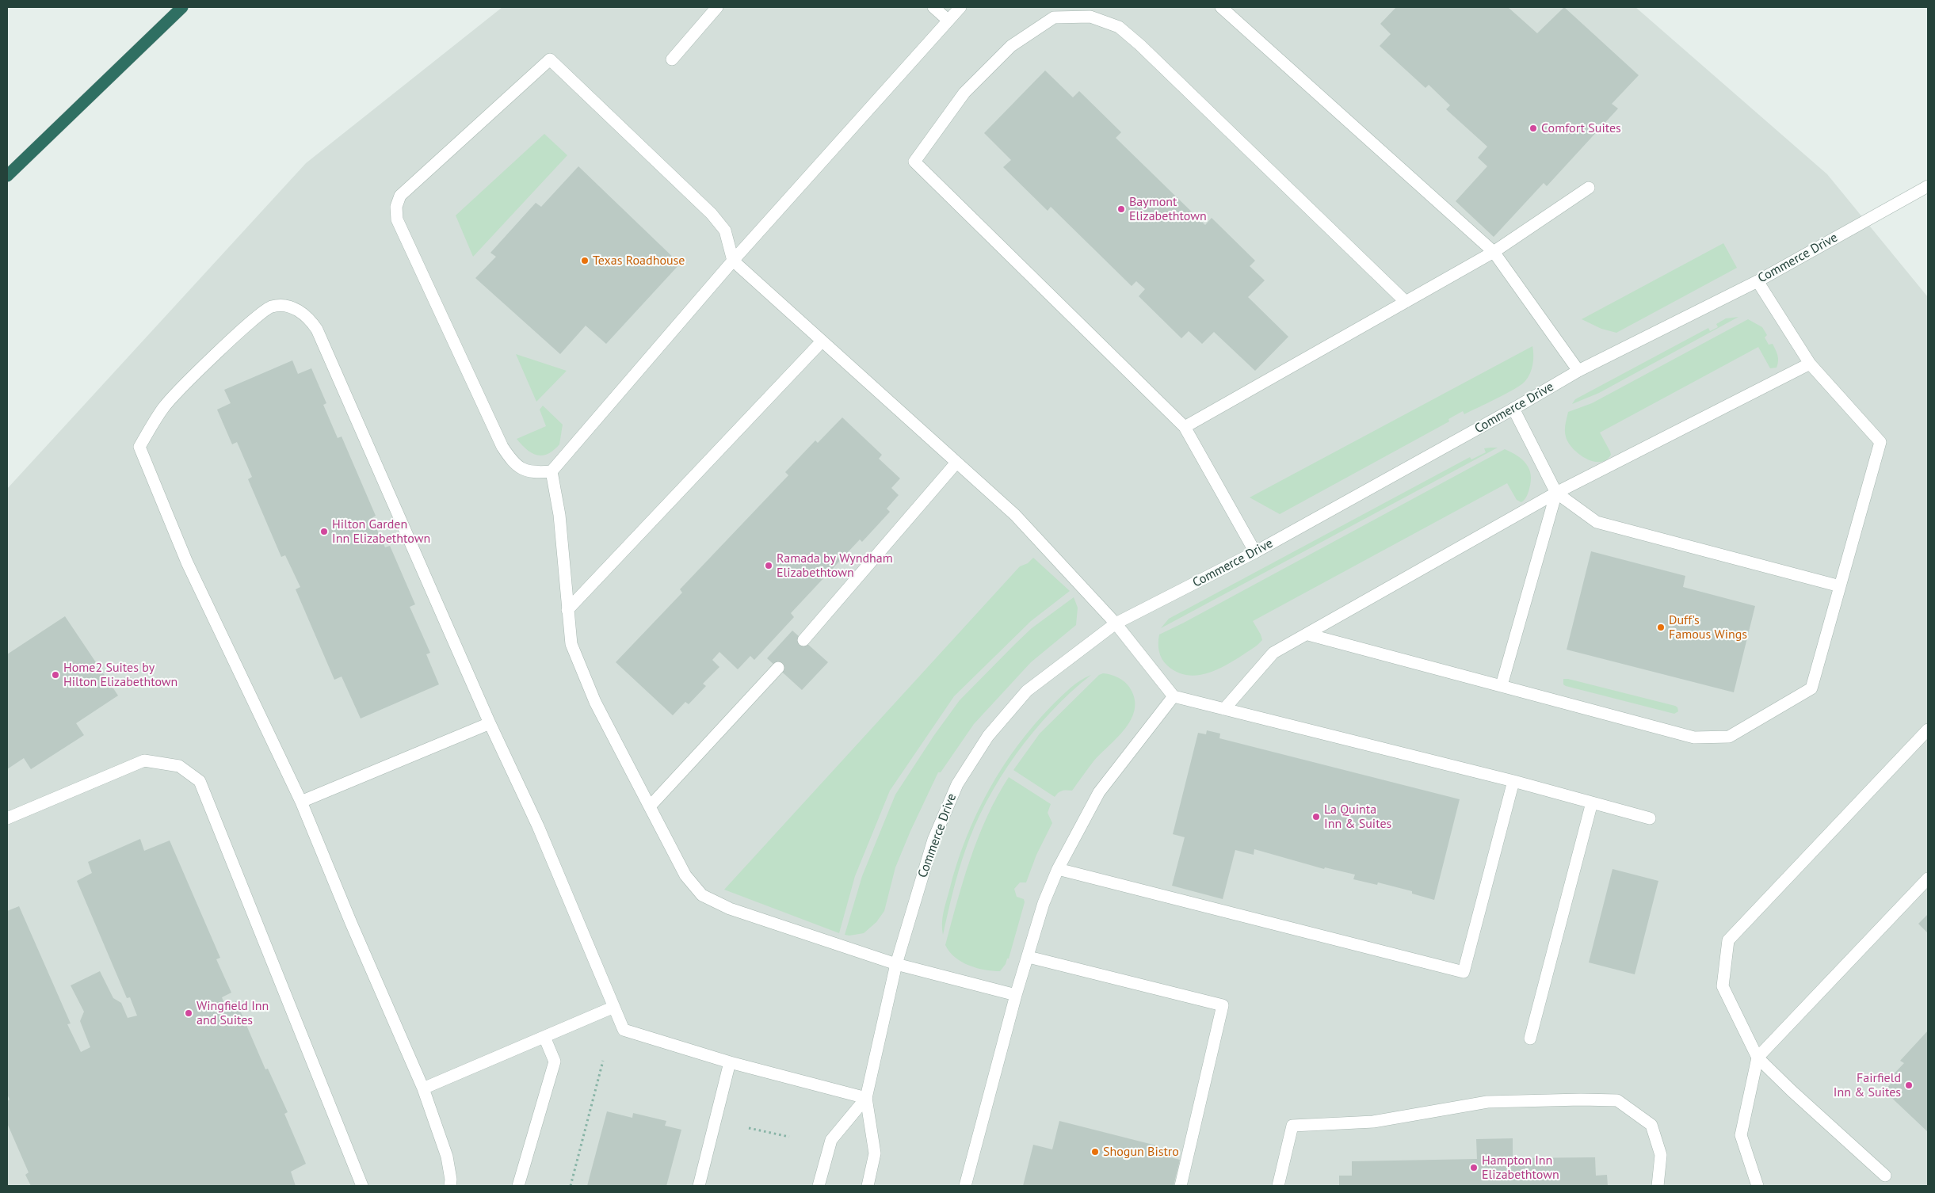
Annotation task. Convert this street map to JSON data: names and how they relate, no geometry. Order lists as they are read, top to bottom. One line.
{"streets":{"street":["Commerce Drive"]},"places":["Comfort Suites","Baymont Elizabethtown","Texas Roadhouse","Hilton Garden Inn Elizabethtown","Ramada by Wyndham Elizabethtown","Duff's Famous Wings","Home2 Suites by Hilton Elizabethtown","La Quinta Inn & Suites","Wingfield Inn and Suites","Fairfield Inn & Suites","Shogun Bistro","Hampton Inn Elizabethtown"]}
